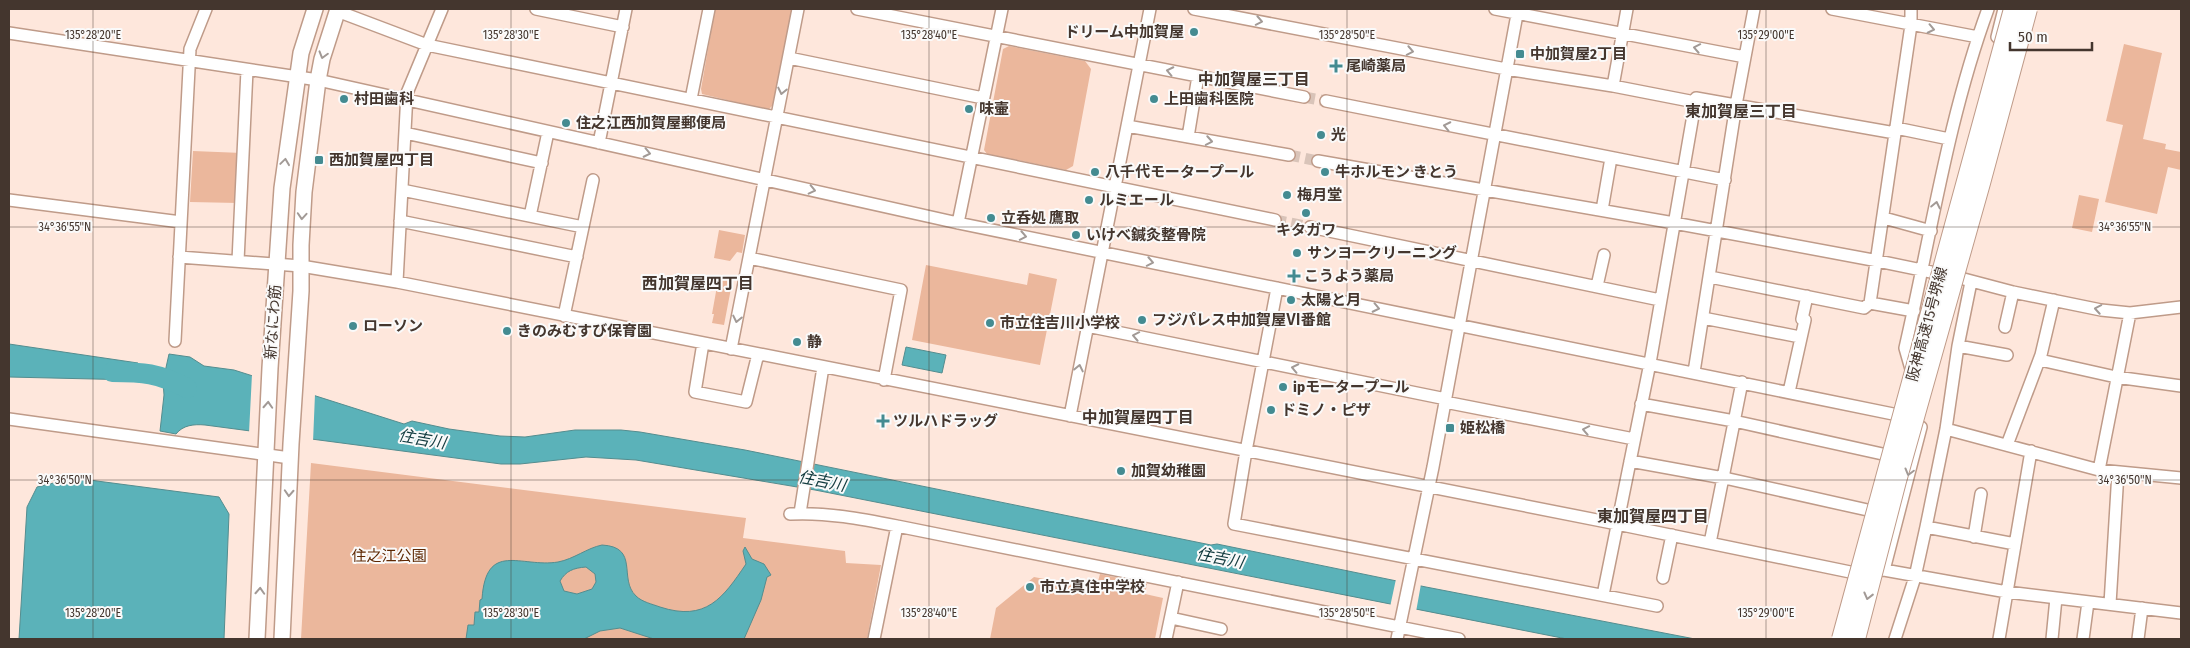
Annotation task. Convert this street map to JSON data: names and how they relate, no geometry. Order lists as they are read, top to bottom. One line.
{"streets":{"highway":["阪神高速15号堺線"],"main road":["新なにわ筋"]},"districts":["中加賀屋三丁目","東加賀屋三丁目","西加賀屋四丁目","中加賀屋四丁目","東加賀屋四丁目"],"water":["住吉川"],"parks":["住之江公園"],"places":{"other":["ドリーム中加賀屋","村田歯科","上田歯科医院","味壷","住之江西加賀屋郵便局","光","八千代モータープール","牛ホルモン きとう","梅月堂","ルミエール","キタガワ","立呑処 鷹取","いけべ鍼灸整骨院","サンヨークリーニング","太陽と月","フジパレス中加賀屋Ⅵ番館","市立住吉川小学校","ローソン","きのみむすび保育園","静","ipモータープール","ドミノ・ピザ","加賀幼稚園","市立真住中学校"],"transit":["中加賀屋2丁目","西加賀屋四丁目","姫松橋"],"health":["尾崎薬局","こうよう薬局","ツルハドラッグ"]},"scale_bar":"50 m","coordinates":["135°28'20\"E","135°28'30\"E","135°28'40\"E","135°28'50\"E","135°29'00\"E","34°36'55\"N","34°36'50\"N"]}
